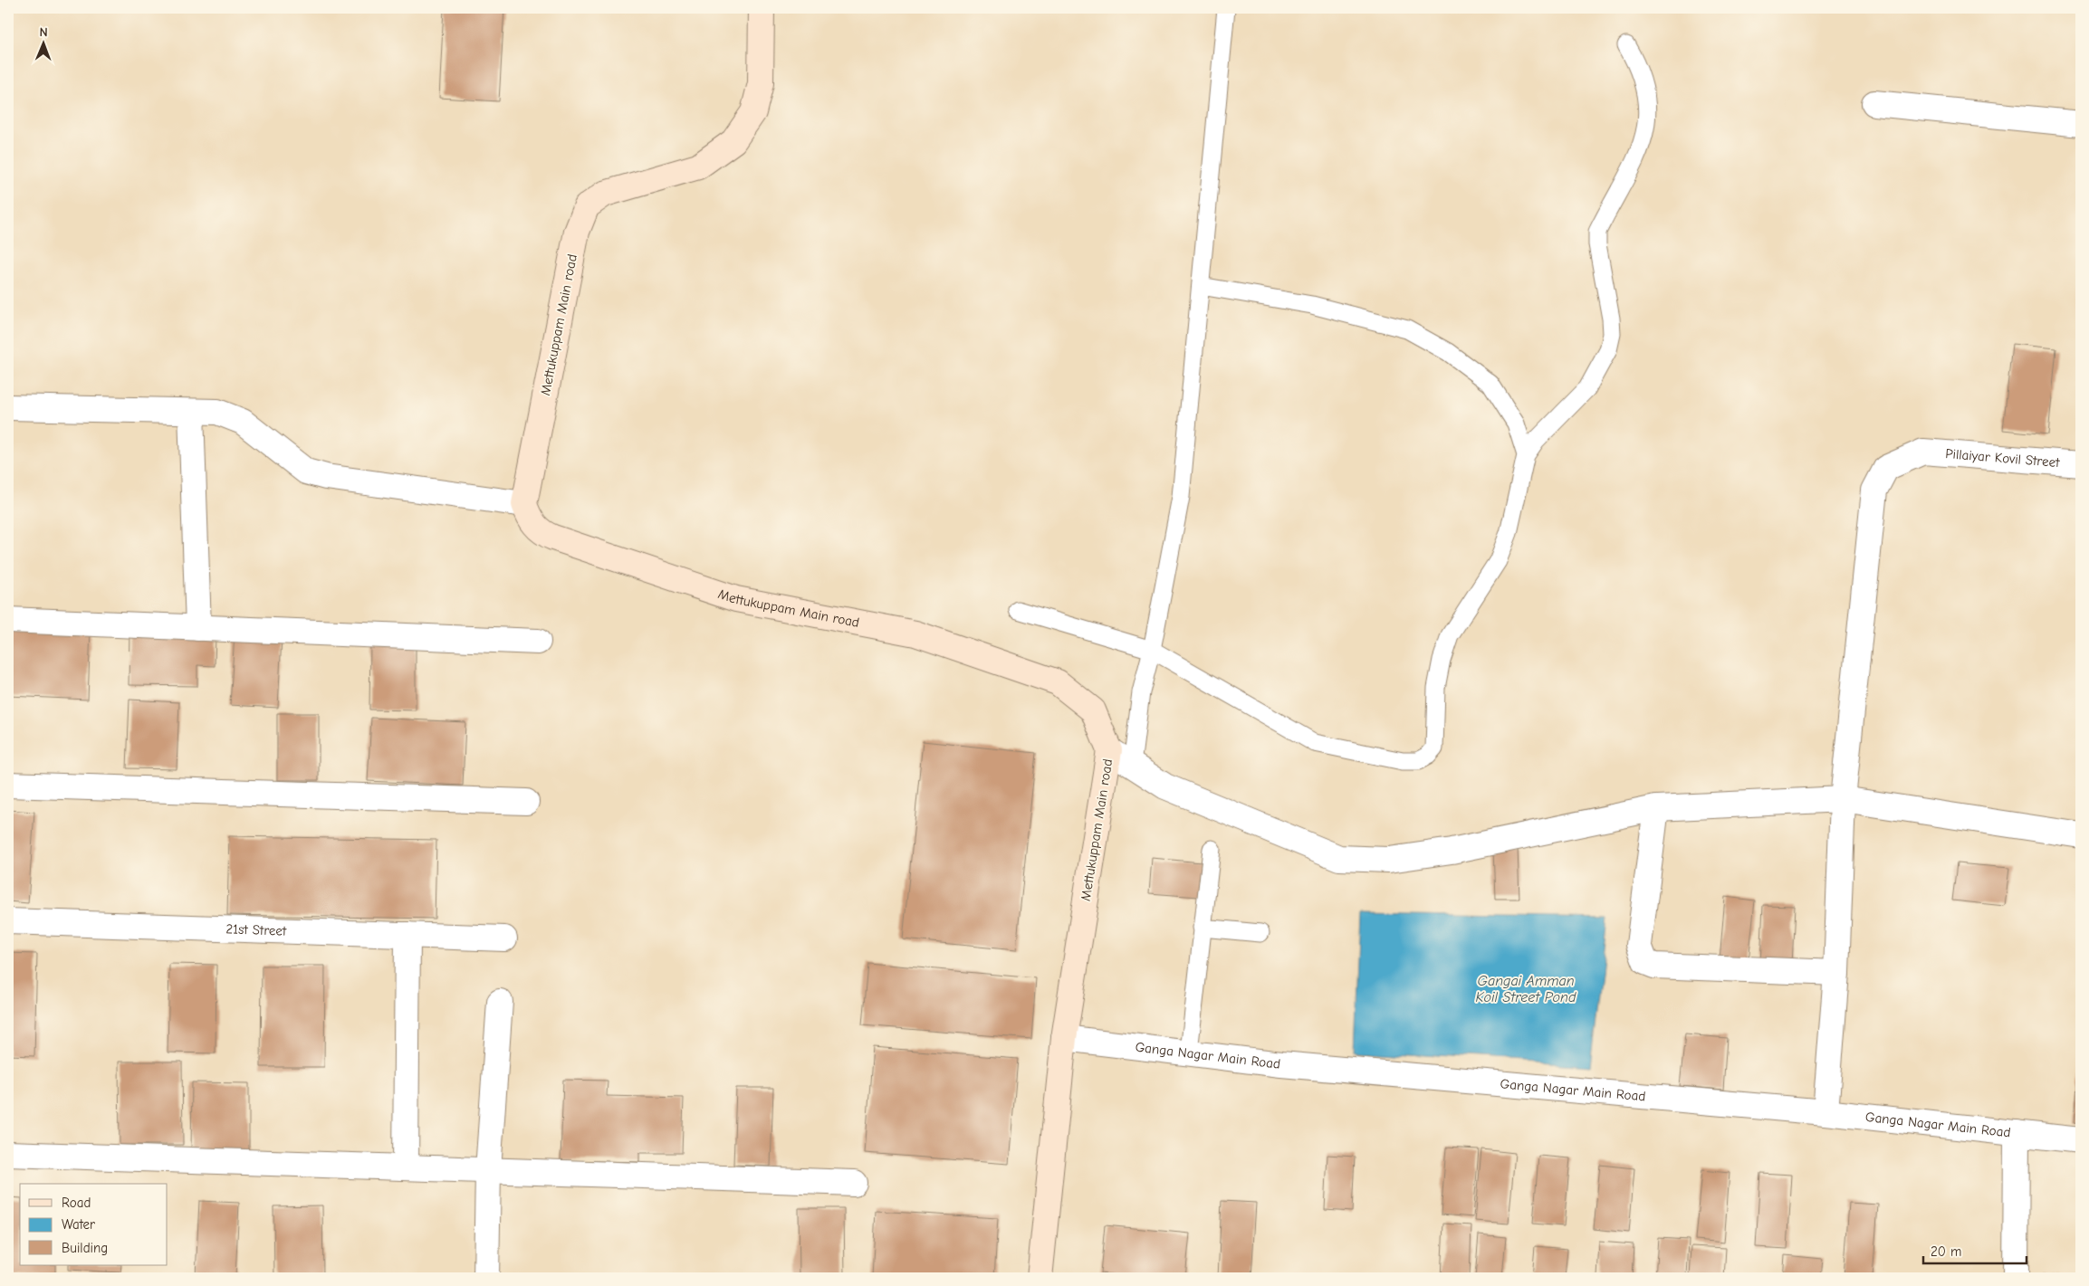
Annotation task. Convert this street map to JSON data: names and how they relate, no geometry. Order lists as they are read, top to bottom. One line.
{"streets":{"main road":["Mettukuppam Main road"],"street":["Pillaiyar Kovil Street","21st Street","Ganga Nagar Main Road"]},"crossings":[["Mettukuppam Main road","Ganga Nagar Main Road"]],"water":["Gangai Amman Koil Street Pond"],"legend":["Road","Water","Building"],"scale_bar":"20 m","north":"top"}
